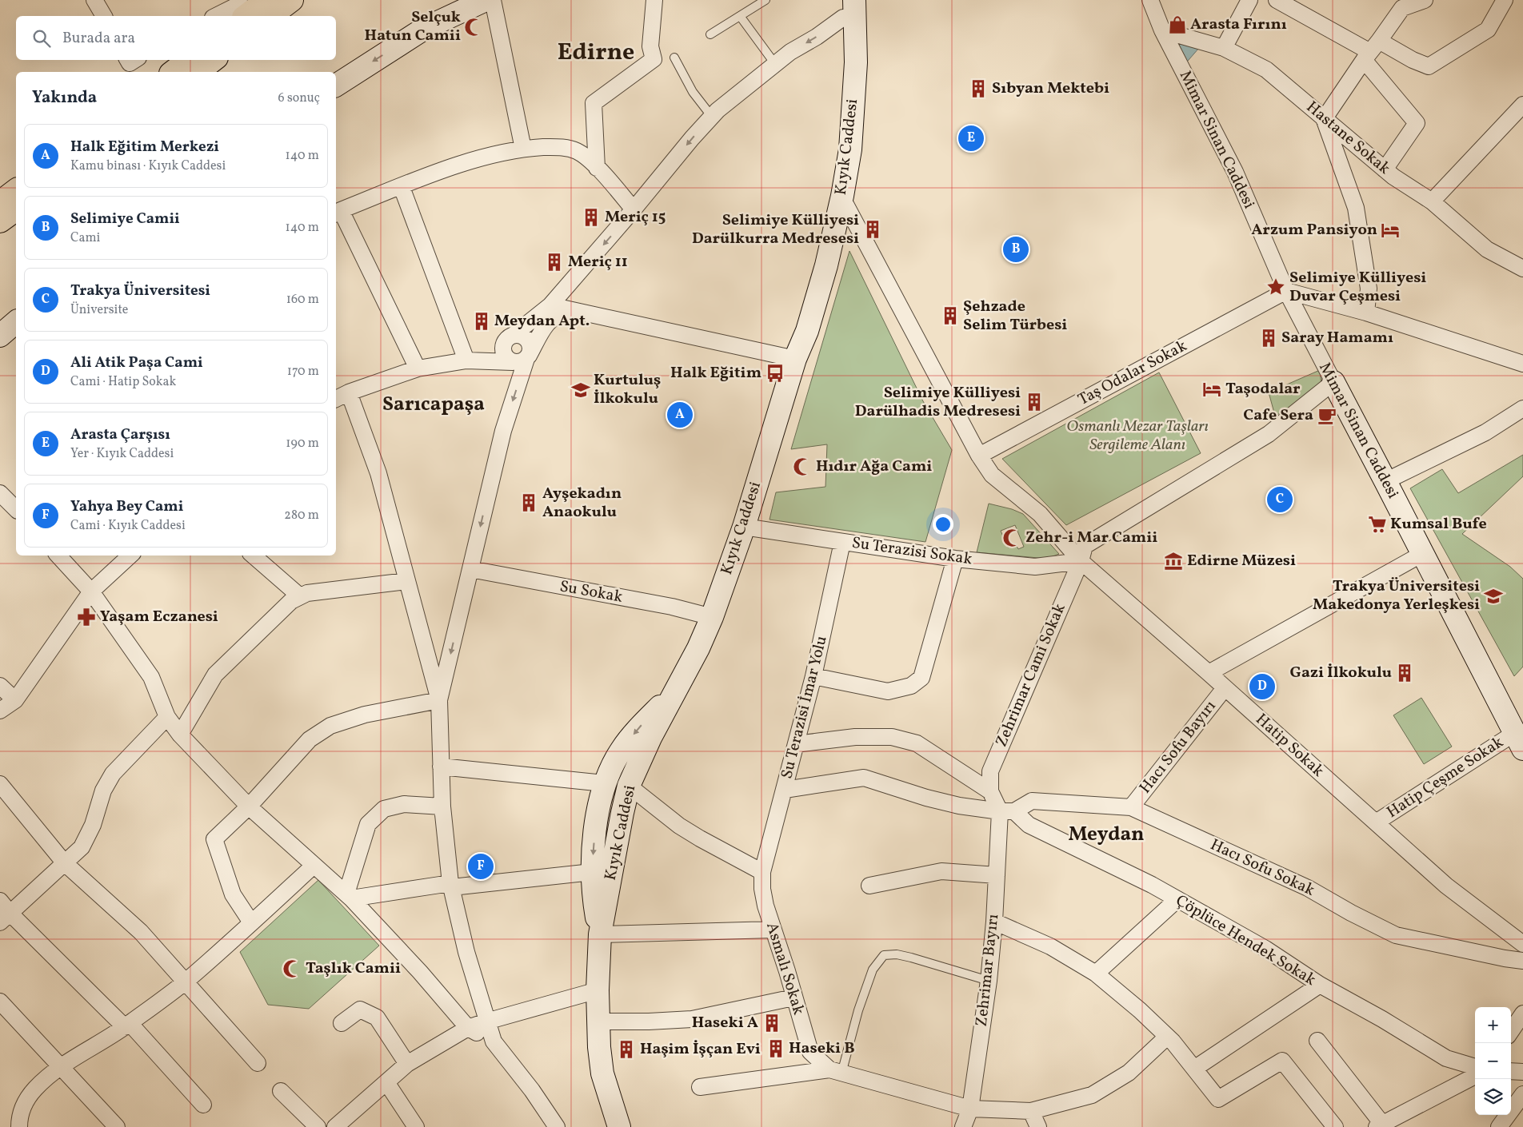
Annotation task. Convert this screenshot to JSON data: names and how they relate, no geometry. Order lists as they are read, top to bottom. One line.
{"streets":{"main road":["Mimar Sinan Caddesi","Kıyık Caddesi"],"street":["Hastane Sokak","Taş Odalar Sokak","Su Terazisi Sokak","Su Sokak","Zehrimar Cami Sokak","Su Terazisi İmar Yolu","Hatip Sokak","Hacı Sofu Bayırı","Hatip Çeşme Sokak","Hacı Sofu Sokak","Çöplüce Hendek Sokak","Asmalı Sokak","Zehrimar Bayırı"]},"crossings":[["Hastane Sokak","Mimar Sinan Caddesi"],["Mimar Sinan Caddesi","Taş Odalar Sokak"],["Mimar Sinan Caddesi","Zehrimar Cami Sokak"],["Mimar Sinan Caddesi","Hatip Çeşme Sokak"],["Kıyık Caddesi","Su Terazisi Sokak"],["Kıyık Caddesi","Su Sokak"],["Kıyık Caddesi","Hatip Sokak"],["Taş Odalar Sokak","Hatip Sokak"],["Su Terazisi Sokak","Zehrimar Cami Sokak"],["Su Terazisi Sokak","Su Terazisi İmar Yolu"],["Su Terazisi Sokak","Hatip Sokak"],["Zehrimar Cami Sokak","Hatip Sokak"],["Su Terazisi İmar Yolu","Asmalı Sokak"],["Hatip Sokak","Hacı Sofu Bayırı"],["Hatip Sokak","Hatip Çeşme Sokak"],["Hacı Sofu Bayırı","Hacı Sofu Sokak"],["Hacı Sofu Sokak","Çöplüce Hendek Sokak"],["Hacı Sofu Sokak","Zehrimar Bayırı"],["Çöplüce Hendek Sokak","Zehrimar Bayırı"],["Asmalı Sokak","Zehrimar Bayırı"]],"districts":["Edirne","Sarıcapaşa","Meydan"],"parks":["Osmanlı Mezar Taşları Sergileme Alanı"],"places":{"shop":["Arasta Fırını"],"mosque":["Selçuk Hatun Camii","Hıdır Ağa Cami","Zehr-i Mar Camii","Taşlık Camii"],"building":["Sıbyan Mektebi","Meriç 15","Selimiye Külliyesi Darülkurra Medresesi","Meriç 11","Şehzade Selim Türbesi","Meydan Apt.","Saray Hamamı","Selimiye Külliyesi Darülhadis Medresesi","Ayşekadın Anaokulu","Gazi İlkokulu","Haseki A","Haseki B","Haşim İşçan Evi"],"hotel":["Arzum Pansiyon","Taşodalar"],"place":["Selimiye Külliyesi Duvar Çeşmesi"],"bus stop":["Halk Eğitim"],"school or university":["Kurtuluş İlkokulu","Trakya Üniversitesi Makedonya Yerleşkesi"],"cafe":["Cafe Sera"],"supermarket":["Kumsal Bufe"],"museum":["Edirne Müzesi"],"pharmacy":["Yaşam Eczanesi"]},"page":{"search":"Burada ara","heading":["Yakında","6 sonuç"],"pins":["E","B","A","C","D","F"],"list":[{"mark":"A","name":"Halk Eğitim Merkezi","note":"Kamu binası · Kıyık Caddesi","value":"140 m"},{"mark":"B","name":"Selimiye Camii","note":"Cami","value":"140 m"},{"mark":"C","name":"Trakya Üniversitesi","note":"Üniversite","value":"160 m"},{"mark":"D","name":"Ali Atik Paşa Cami","note":"Cami · Hatip Sokak","value":"170 m"},{"mark":"E","name":"Arasta Çarşısı","note":"Yer · Kıyık Caddesi","value":"190 m"},{"mark":"F","name":"Yahya Bey Cami","note":"Cami · Kıyık Caddesi","value":"280 m"}],"map_buttons":["+","−"]}}
